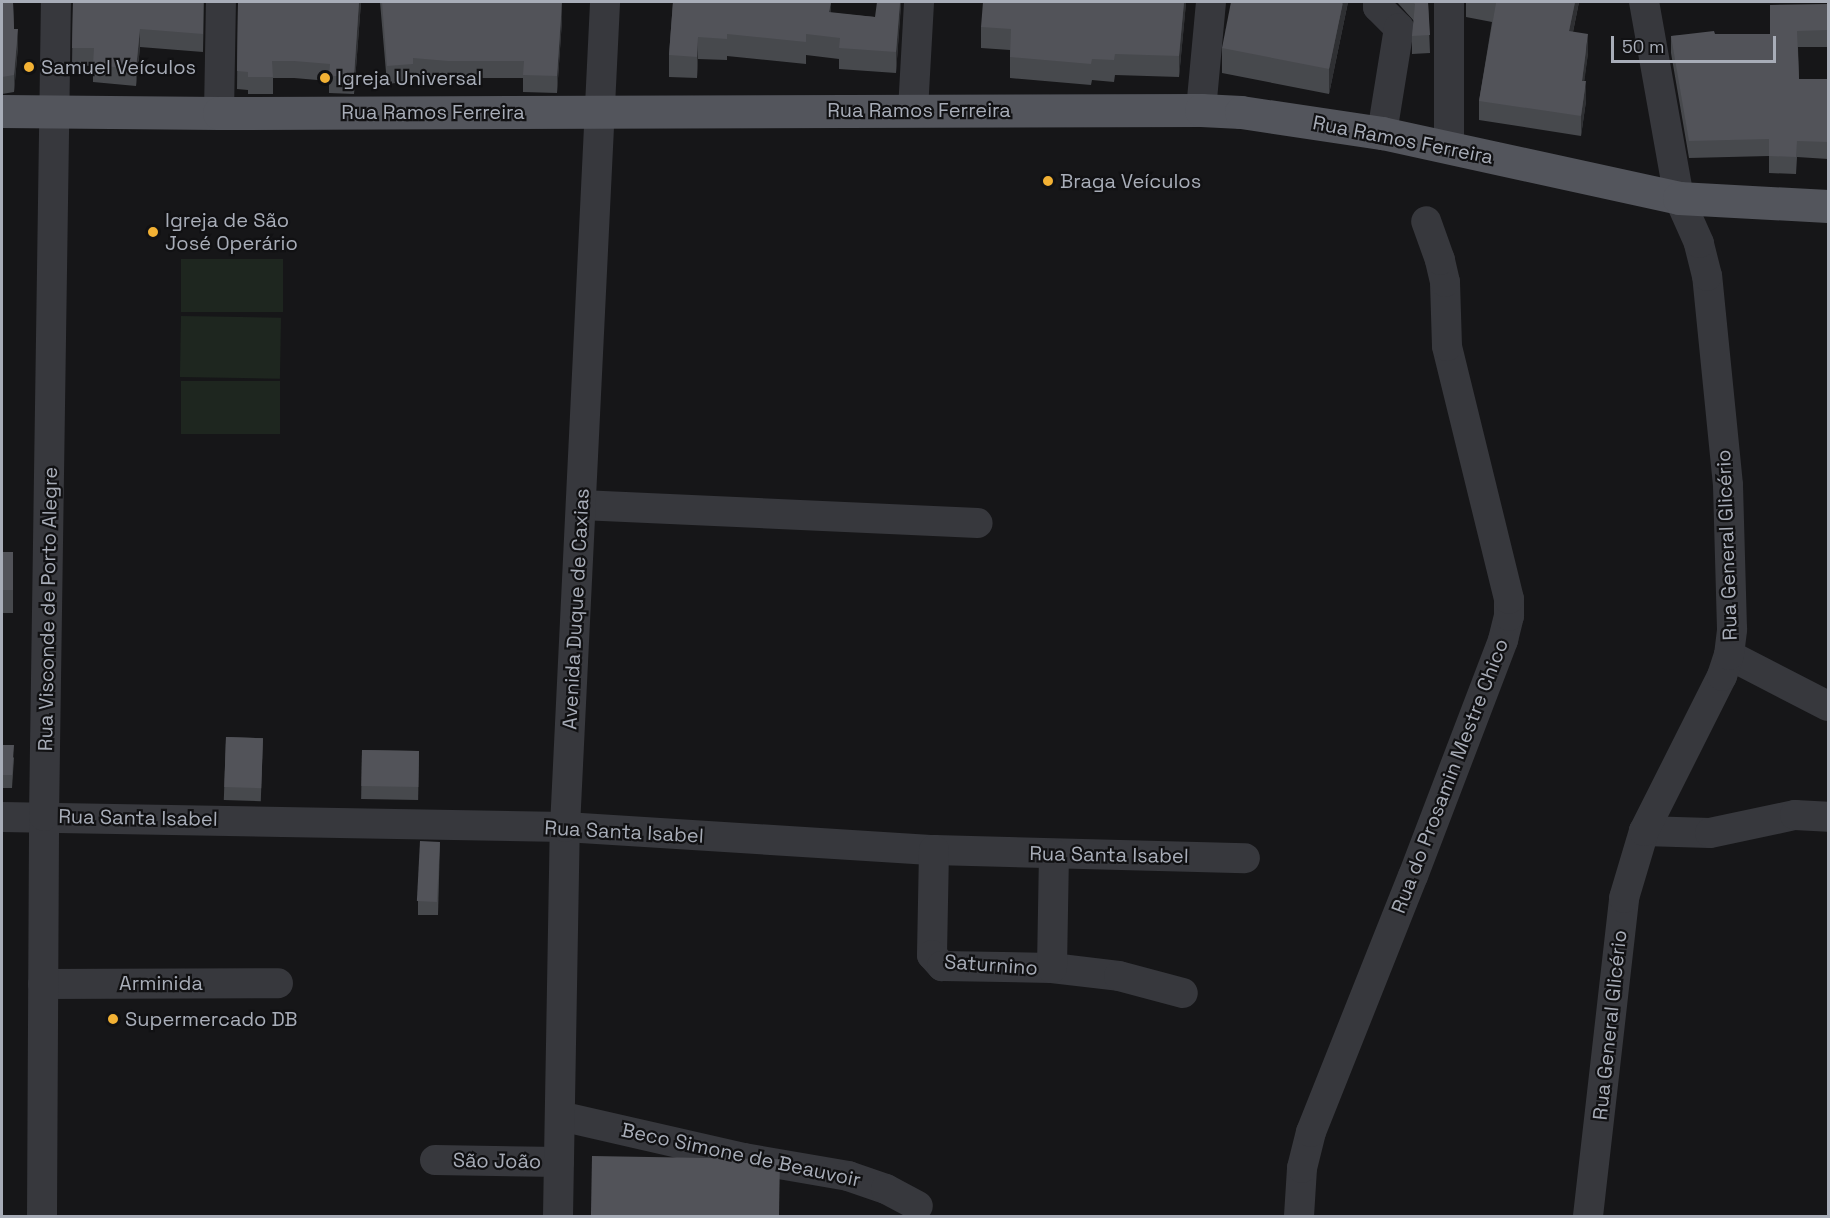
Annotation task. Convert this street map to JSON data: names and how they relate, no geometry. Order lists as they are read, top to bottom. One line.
{"streets":{"main road":["Rua Ramos Ferreira"],"street":["Rua General Glicério","Rua Visconde de Porto Alegre","Avenida Duque de Caxias","Rua do Prosamin Mestre Chico","Rua Santa Isabel","Saturnino","Arminida","Beco Simone de Beauvoir","São João"]},"crossings":[["Rua Ramos Ferreira","Rua General Glicério"],["Rua Ramos Ferreira","Rua Visconde de Porto Alegre"],["Rua Ramos Ferreira","Avenida Duque de Caxias"],["Rua Visconde de Porto Alegre","Rua Santa Isabel"],["Rua Visconde de Porto Alegre","Arminida"],["Avenida Duque de Caxias","Rua Santa Isabel"],["Avenida Duque de Caxias","Beco Simone de Beauvoir"],["Avenida Duque de Caxias","São João"],["Rua Santa Isabel","Saturnino"]],"places":["Samuel Veículos","Igreja Universal","Braga Veículos","Igreja de São José Operário","Supermercado DB"],"scale_bar":"50 m"}
